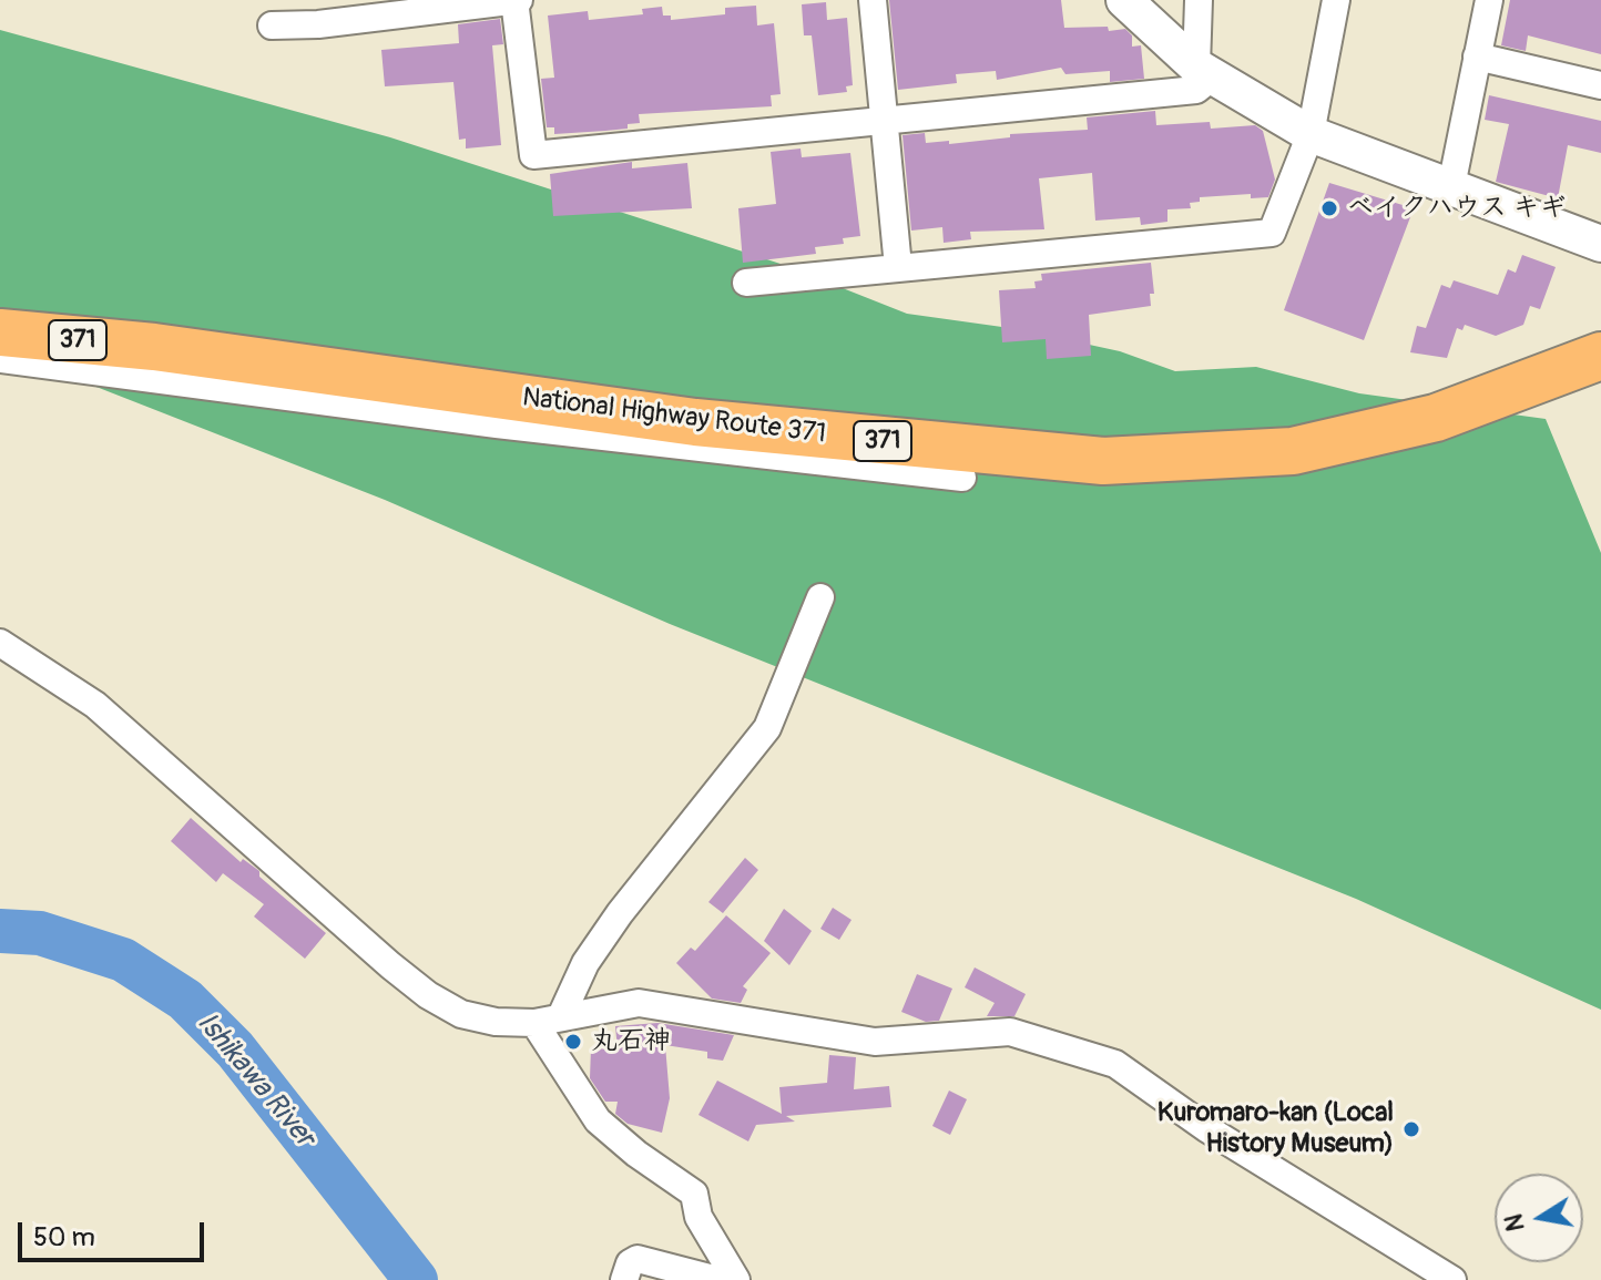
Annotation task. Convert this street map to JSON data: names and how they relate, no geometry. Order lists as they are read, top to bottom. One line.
{"streets":{"highway":["371","National Highway Route 371"]},"water":["Ishikawa River"],"places":["ベイクハウス キギ","丸石神","Kuromaro-kan (Local History Museum)"],"scale_bar":"50 m","north":"left"}
